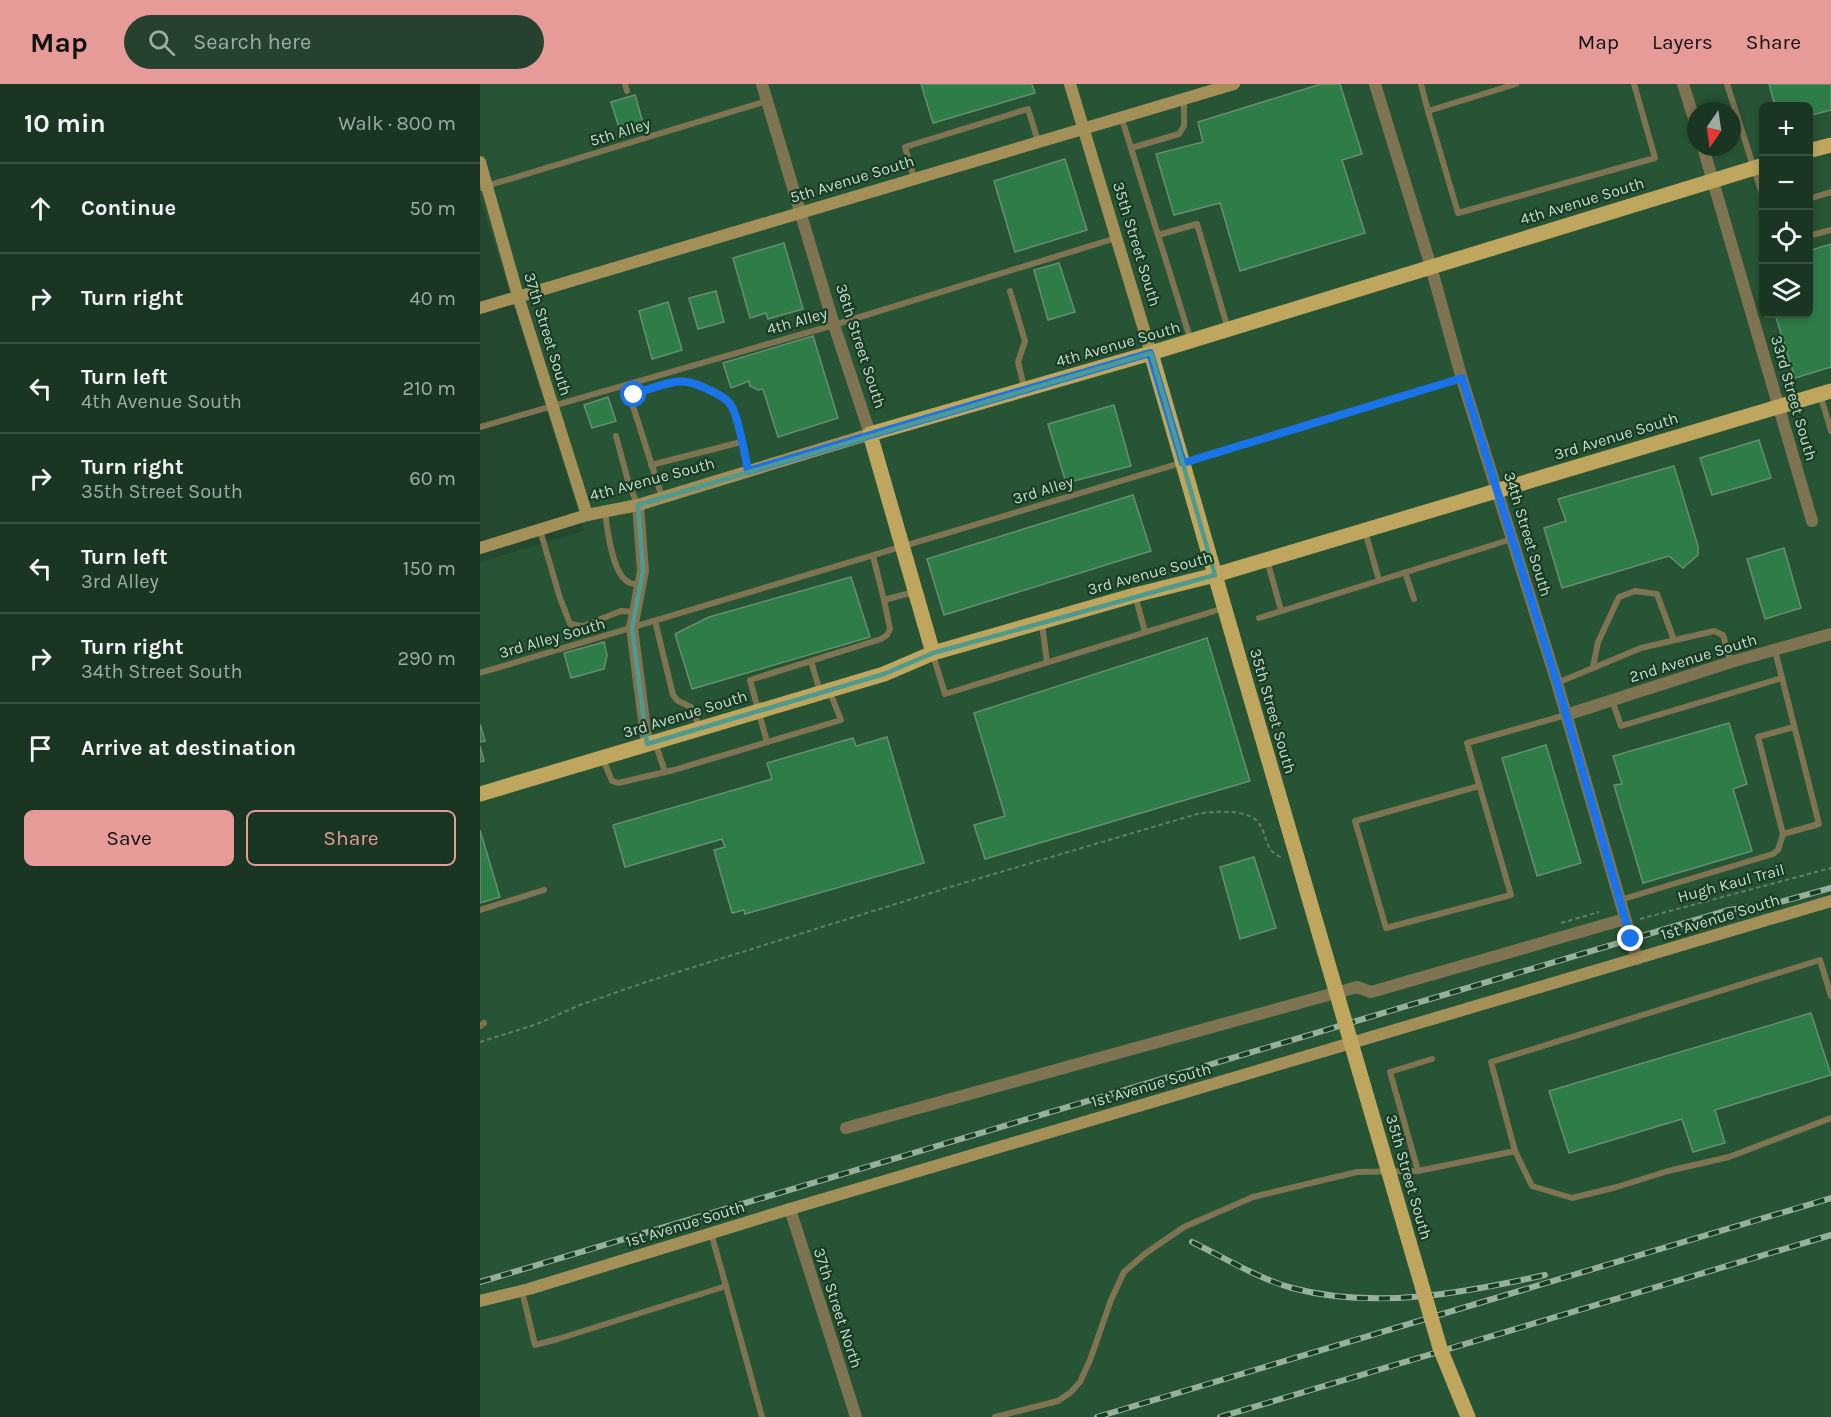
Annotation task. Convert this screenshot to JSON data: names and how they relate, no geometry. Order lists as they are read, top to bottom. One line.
{"streets":{"main road":["4th Avenue South","35th Street South","36th Street South","3rd Avenue South"],"street":["5th Avenue South","37th Street South","33rd Street South","34th Street South","2nd Avenue South","1st Avenue South","37th Street North"],"lane":["5th Alley","4th Alley","3rd Alley","3rd Alley South"],"path":["Hugh Kaul Trail"]},"crossings":[["5th Alley","37th Street South"],["5th Alley","36th Street South"],["5th Avenue South","35th Street South"],["5th Avenue South","37th Street South"],["5th Avenue South","36th Street South"],["4th Avenue South","35th Street South"],["4th Avenue South","37th Street South"],["4th Avenue South","36th Street South"],["4th Avenue South","33rd Street South"],["4th Avenue South","34th Street South"],["35th Street South","4th Alley"],["35th Street South","3rd Avenue South"],["35th Street South","3rd Alley"],["4th Alley","37th Street South"],["4th Alley","36th Street South"],["36th Street South","3rd Avenue South"],["36th Street South","3rd Alley"],["33rd Street South","3rd Avenue South"],["3rd Avenue South","34th Street South"],["3rd Alley","34th Street South"],["3rd Alley","3rd Alley South"],["34th Street South","2nd Avenue South"],["34th Street South","Hugh Kaul Trail"],["34th Street South","1st Avenue South"],["1st Avenue South","37th Street North"]],"north":"bottom","page":{"header":"Map","search":"Search here","nav":["Map","Layers","Share"],"heading":["10 min","Walk · 800 m"],"map_buttons":["+","−"],"list":[["Continue","50 m"],["Turn right","40 m"],["Turn left","4th Avenue South","210 m"],["Turn right","35th Street South","60 m"],["Turn left","3rd Alley","150 m"],["Turn right","34th Street South","290 m"],"Arrive at destination"],"buttons":["Save","Share"]}}
